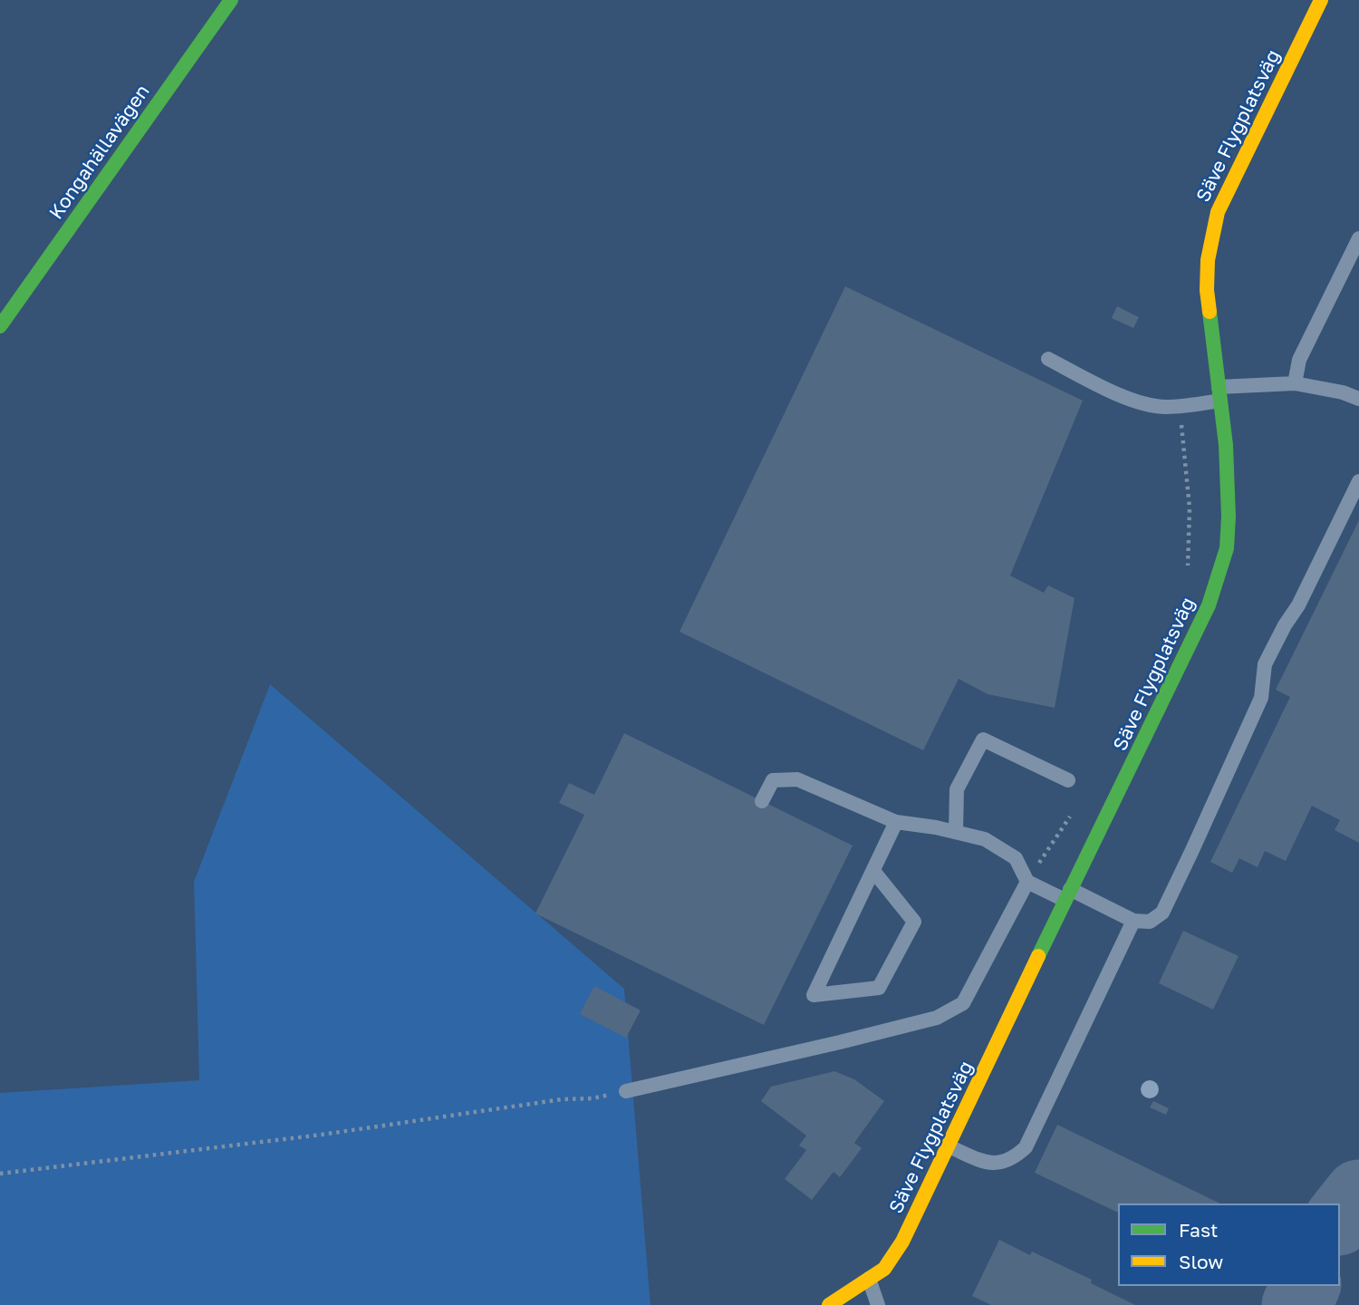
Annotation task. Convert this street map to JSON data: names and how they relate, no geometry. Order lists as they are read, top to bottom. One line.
{"streets":{"street":["Säve Flygplatsväg","Kongahällavägen"]},"legend":["Fast","Slow"]}
